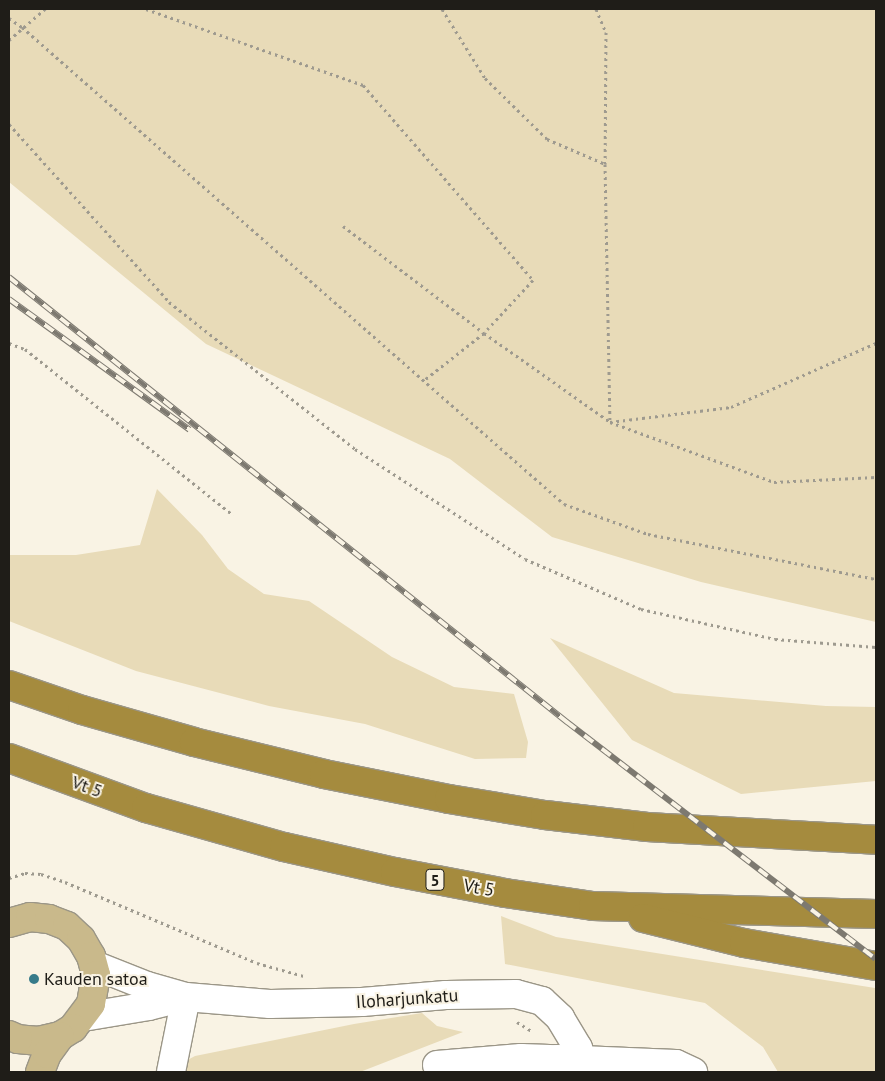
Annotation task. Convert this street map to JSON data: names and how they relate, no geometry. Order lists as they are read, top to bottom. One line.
{"streets":{"highway":["Vt 5","5"],"street":["Iloharjunkatu"]},"places":["Kauden satoa"]}
